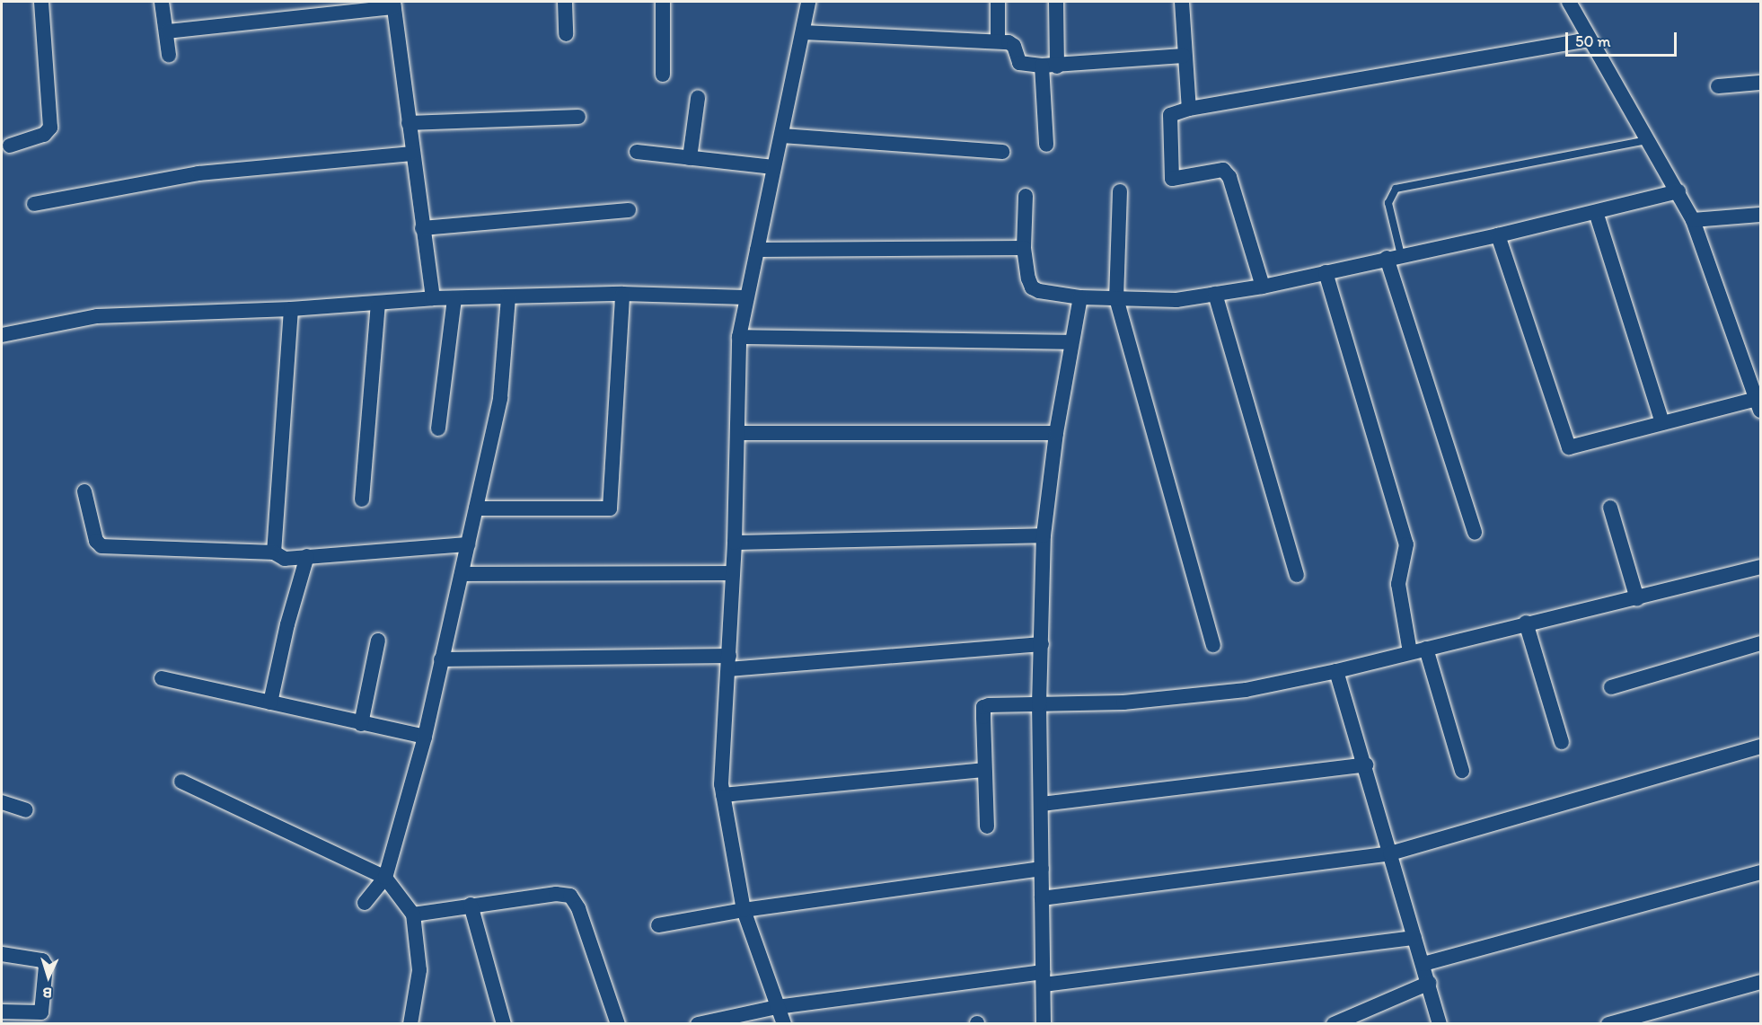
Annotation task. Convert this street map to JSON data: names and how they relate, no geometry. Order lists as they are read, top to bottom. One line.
{"scale_bar":"50 m","north":"bottom"}
